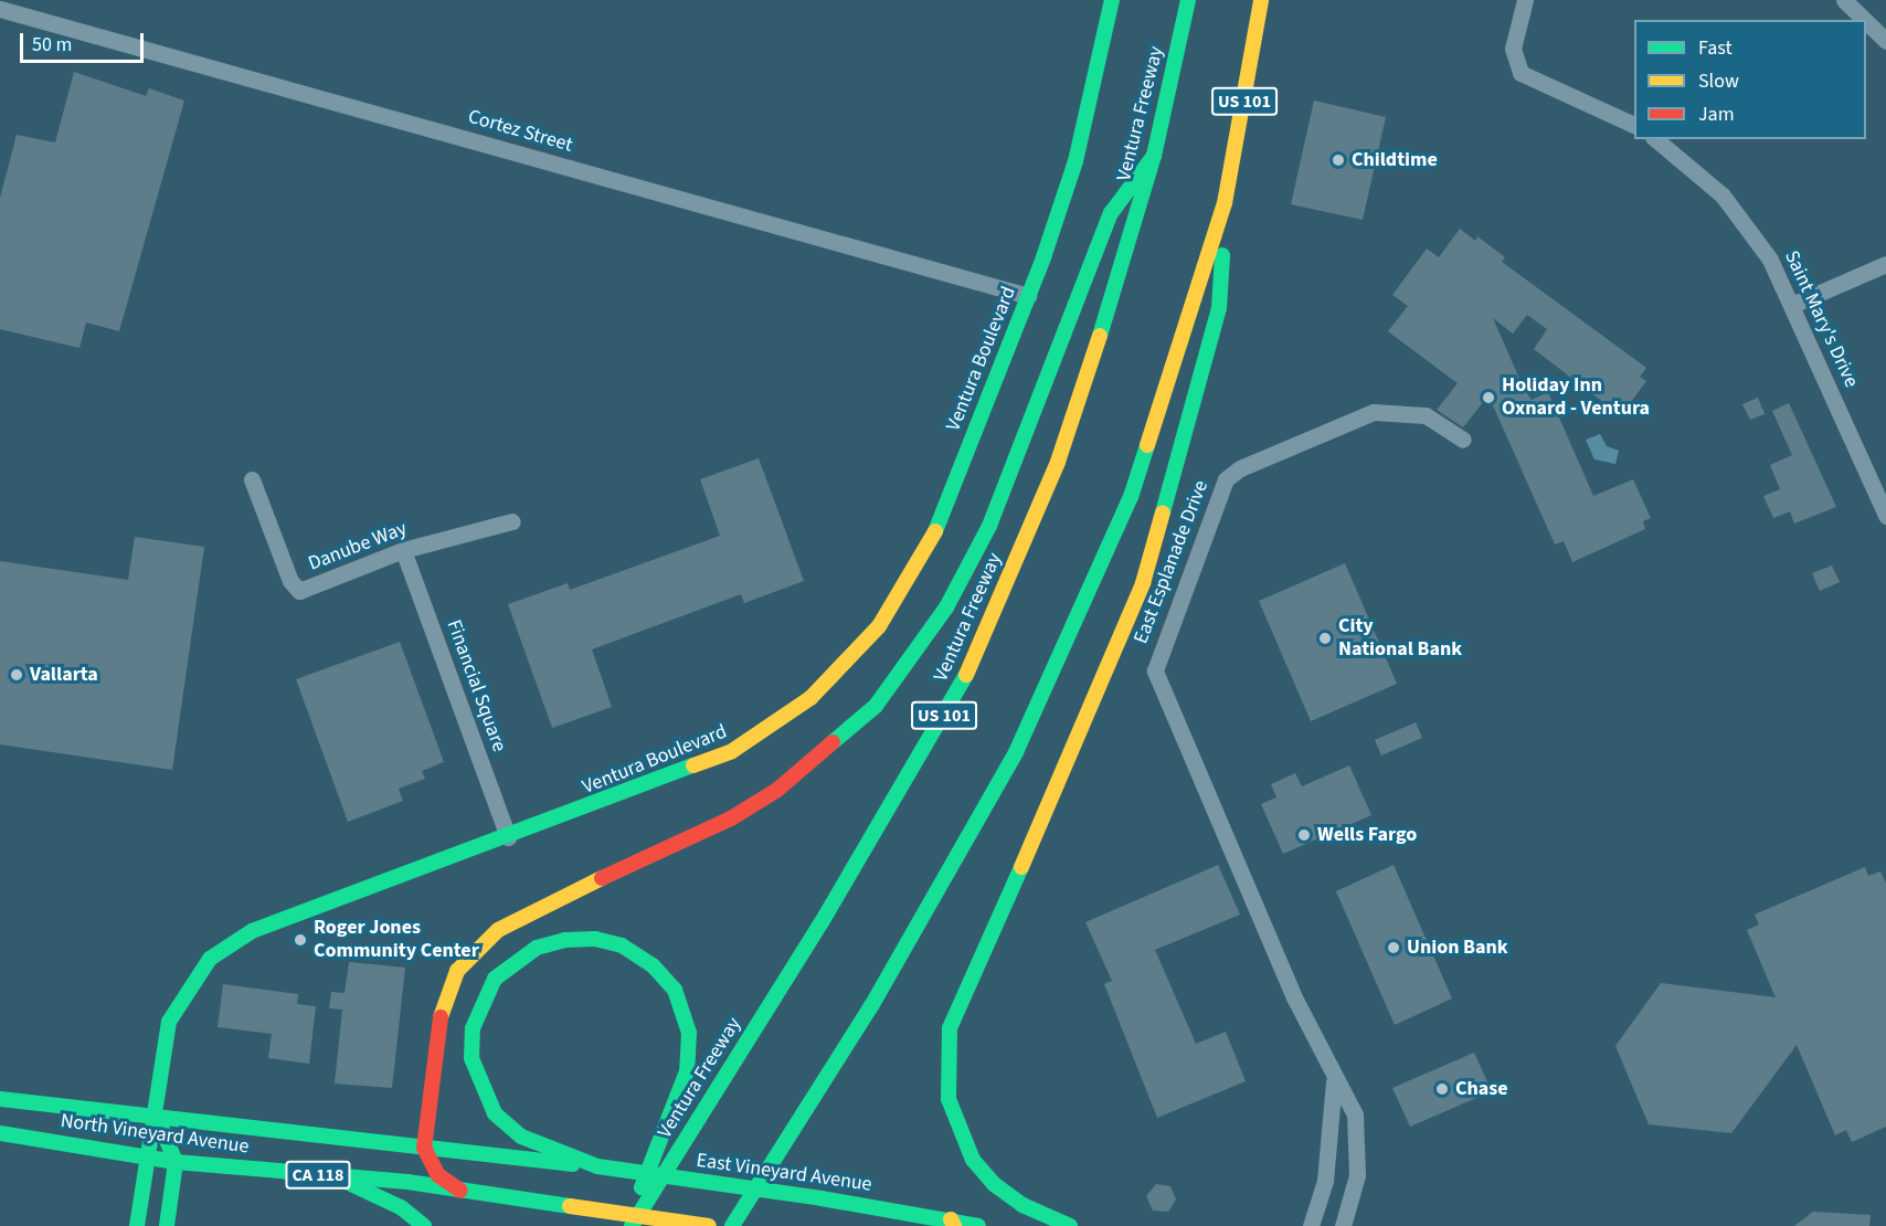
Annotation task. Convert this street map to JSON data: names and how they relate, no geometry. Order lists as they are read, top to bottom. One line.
{"streets":{"main road":["US 101","Ventura Freeway","Ventura Boulevard","North Vineyard Avenue","East Vineyard Avenue","CA 118"],"street":["Cortez Street","Saint Mary's Drive","Danube Way","East Esplanade Drive","Financial Square"]},"crossings":[["Cortez Street","Ventura Boulevard"],["Ventura Boulevard","Financial Square"],["Ventura Boulevard","North Vineyard Avenue"],["Danube Way","Financial Square"],["North Vineyard Avenue","East Vineyard Avenue"],["North Vineyard Avenue","CA 118"]],"places":["Childtime","Holiday Inn Oxnard - Ventura","City National Bank","Vallarta","Wells Fargo","Roger Jones Community Center","Union Bank","Chase"],"legend":["Fast","Slow","Jam"],"scale_bar":"50 m"}
